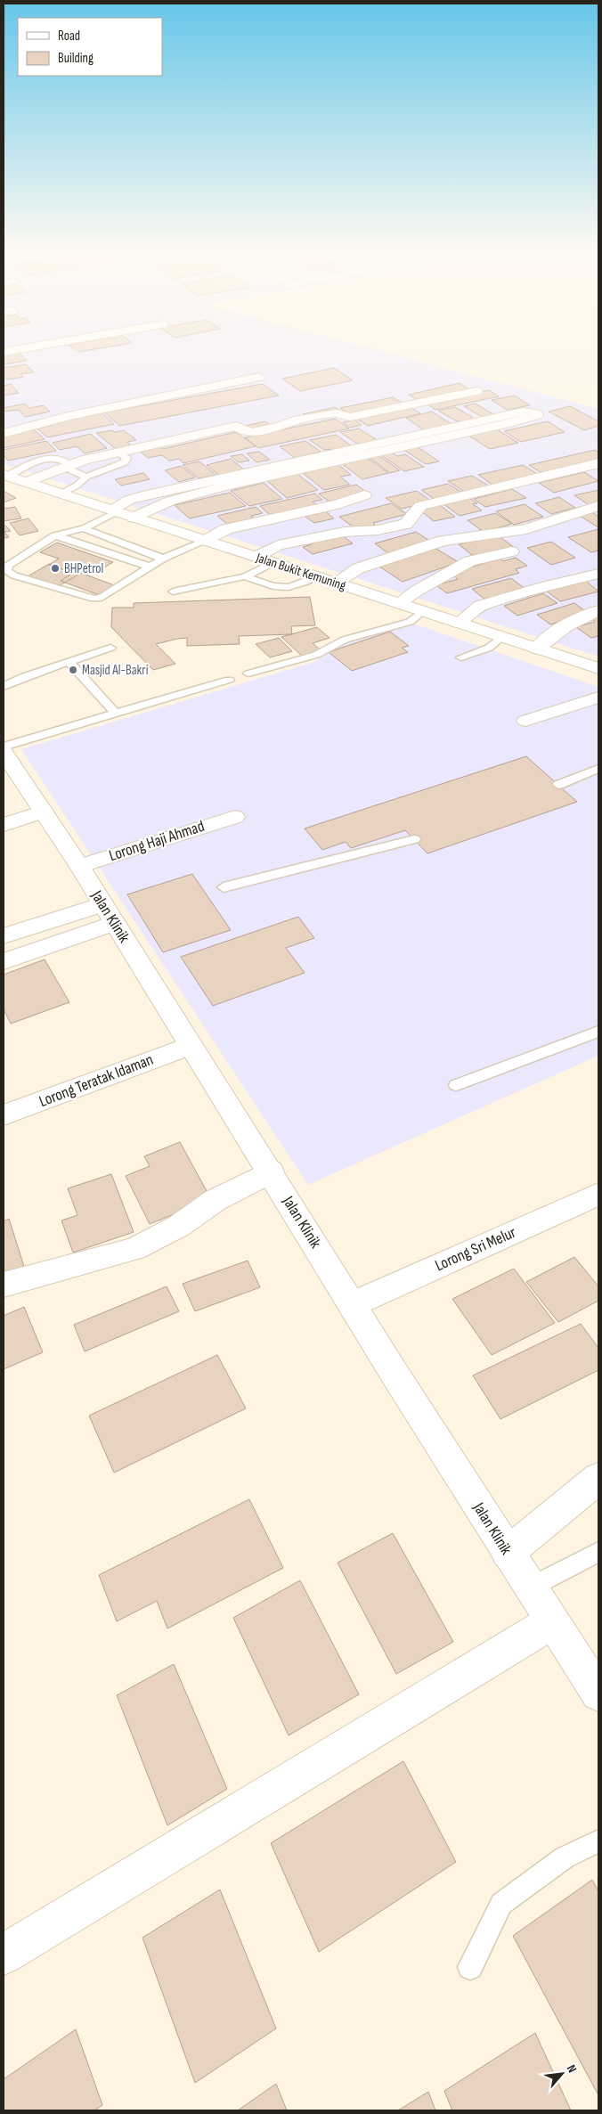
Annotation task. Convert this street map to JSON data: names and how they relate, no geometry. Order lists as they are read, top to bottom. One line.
{"streets":{"street":["Jalan Bukit Kemuning","Lorong Haji Ahmad","Jalan Klinik","Lorong Teratak Idaman","Lorong Sri Melur"]},"crossings":[["Lorong Haji Ahmad","Jalan Klinik"],["Jalan Klinik","Lorong Teratak Idaman"],["Jalan Klinik","Lorong Sri Melur"]],"places":["BHPetrol","Masjid Al-Bakri"],"legend":["Road","Building"],"north":"top right"}
